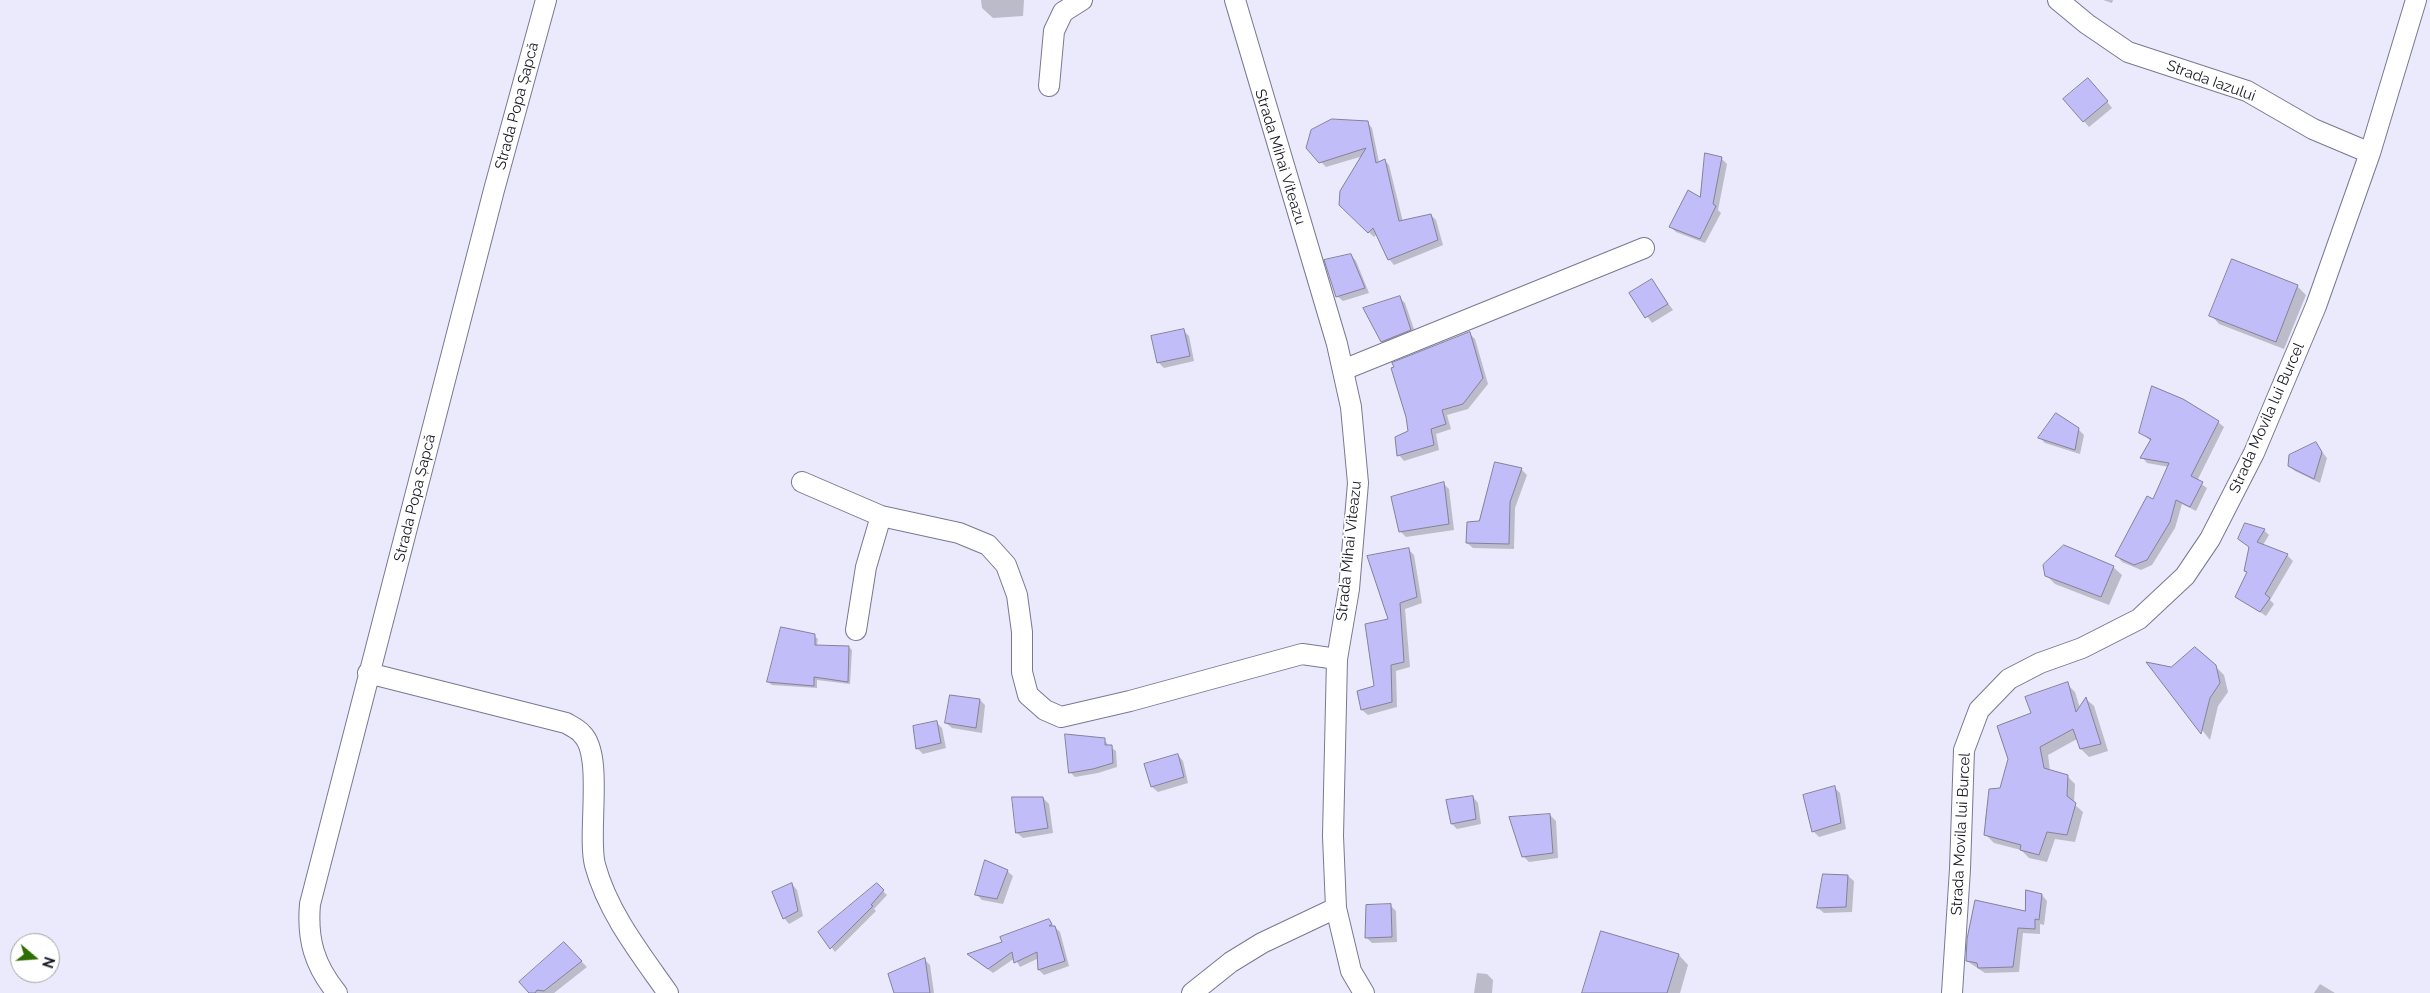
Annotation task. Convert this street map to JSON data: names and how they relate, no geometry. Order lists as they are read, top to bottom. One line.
{"streets":{"street":["Strada Iazului","Strada Popa Șapcă","Strada Mihai Viteazu","Strada Movila lui Burcel"]},"crossings":[["Strada Iazului","Strada Movila lui Burcel"]],"north":"right"}
